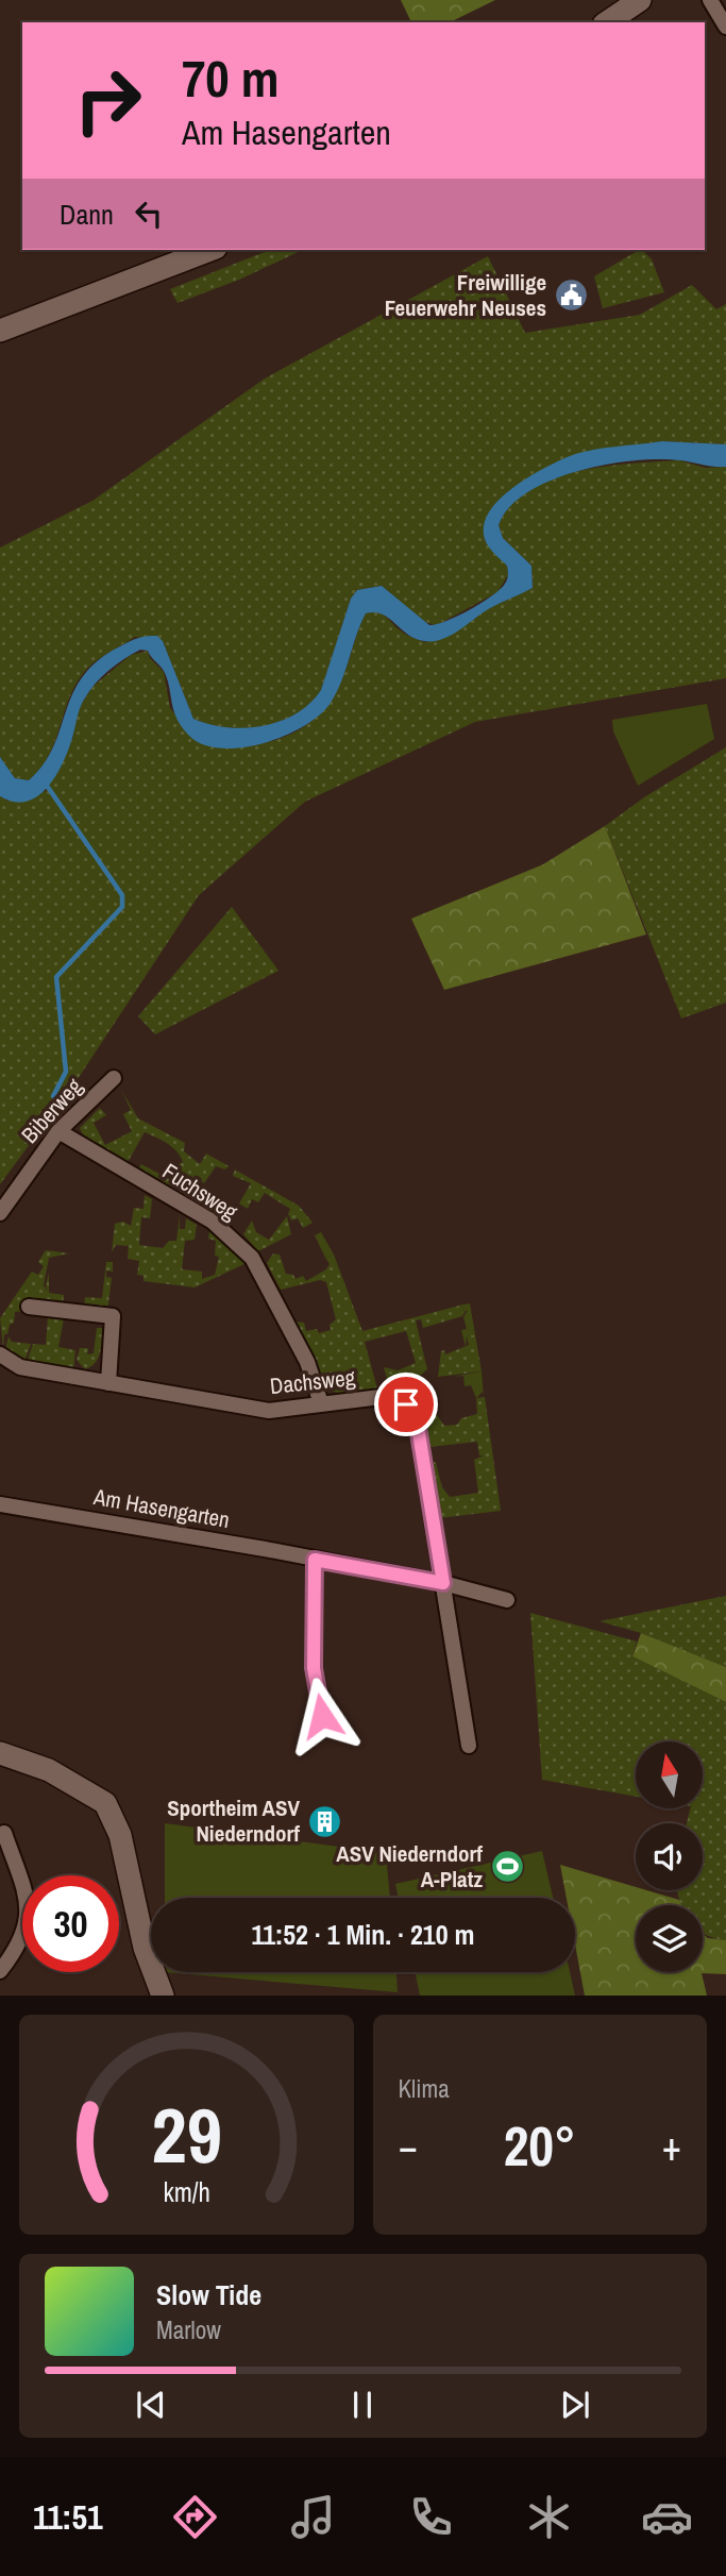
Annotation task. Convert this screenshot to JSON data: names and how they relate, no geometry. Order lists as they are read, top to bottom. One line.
{"streets":{"street":["Biberweg","Fuchsweg","Dachsweg","Am Hasengarten"]},"crossings":[["Biberweg","Fuchsweg"],["Fuchsweg","Dachsweg"],["Dachsweg","Am Hasengarten"]],"places":{"public building":["Freiwillige Feuerwehr Neuses"],"building":["Sportheim ASV Niederndorf"],"sports":["ASV Niederndorf A-Platz"]},"north":"top","page":{"turn":["70 m","Am Hasengarten"],"then":"Dann","limit":"30","trip":"11:52 · 1 Min. · 210 m","tile":"Klima","heat":["−","20°","+"],"song":["Slow Tide","Marlow"],"tabs":"11:51","gauge":["29","km/h"]}}
